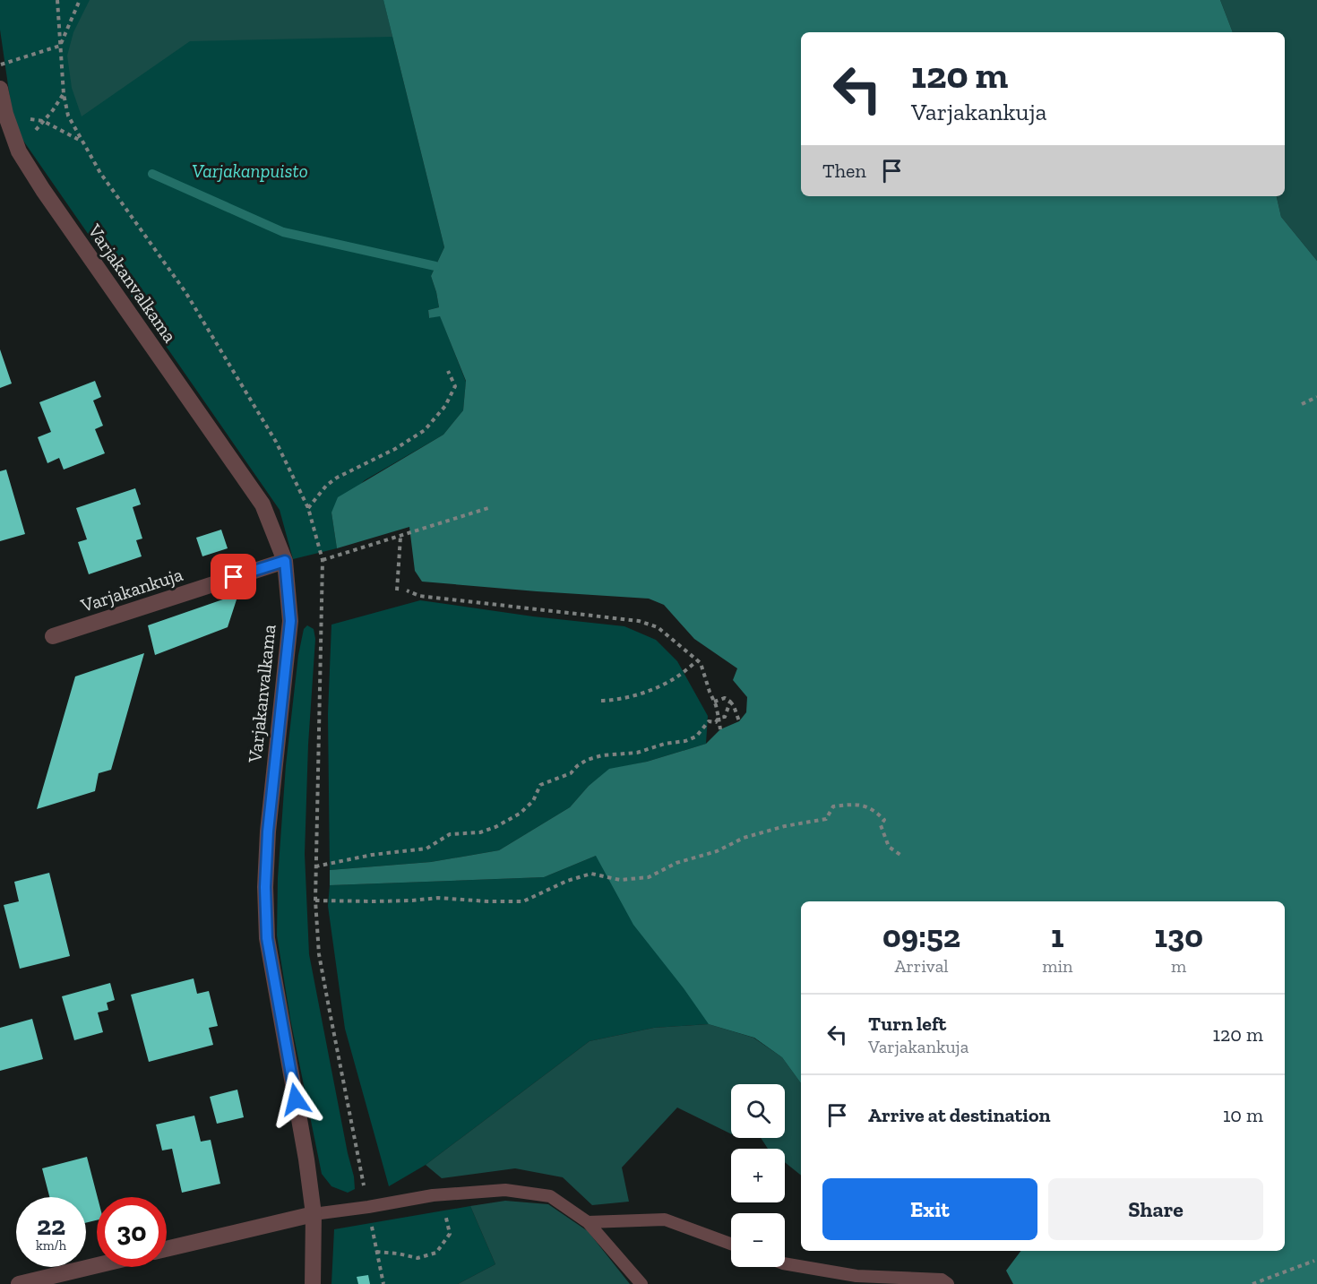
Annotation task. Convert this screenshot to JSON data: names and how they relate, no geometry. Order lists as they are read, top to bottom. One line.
{"streets":{"street":["Varjakanvalkama","Varjakankuja"]},"crossings":[["Varjakanvalkama","Varjakankuja"]],"parks":["Varjakanpuisto"],"page":{"turn":["120 m","Varjakankuja"],"then":"Then","eta":["09:52","Arrival","1","min","130","m"],"list":[{"name":"Turn left","note":"Varjakankuja","value":"120 m"},{"name":"Arrive at destination","value":"10 m"}],"map_buttons":["+","−"],"buttons":["Exit","Share"],"speed":"22 km/h","limit":"30"}}
